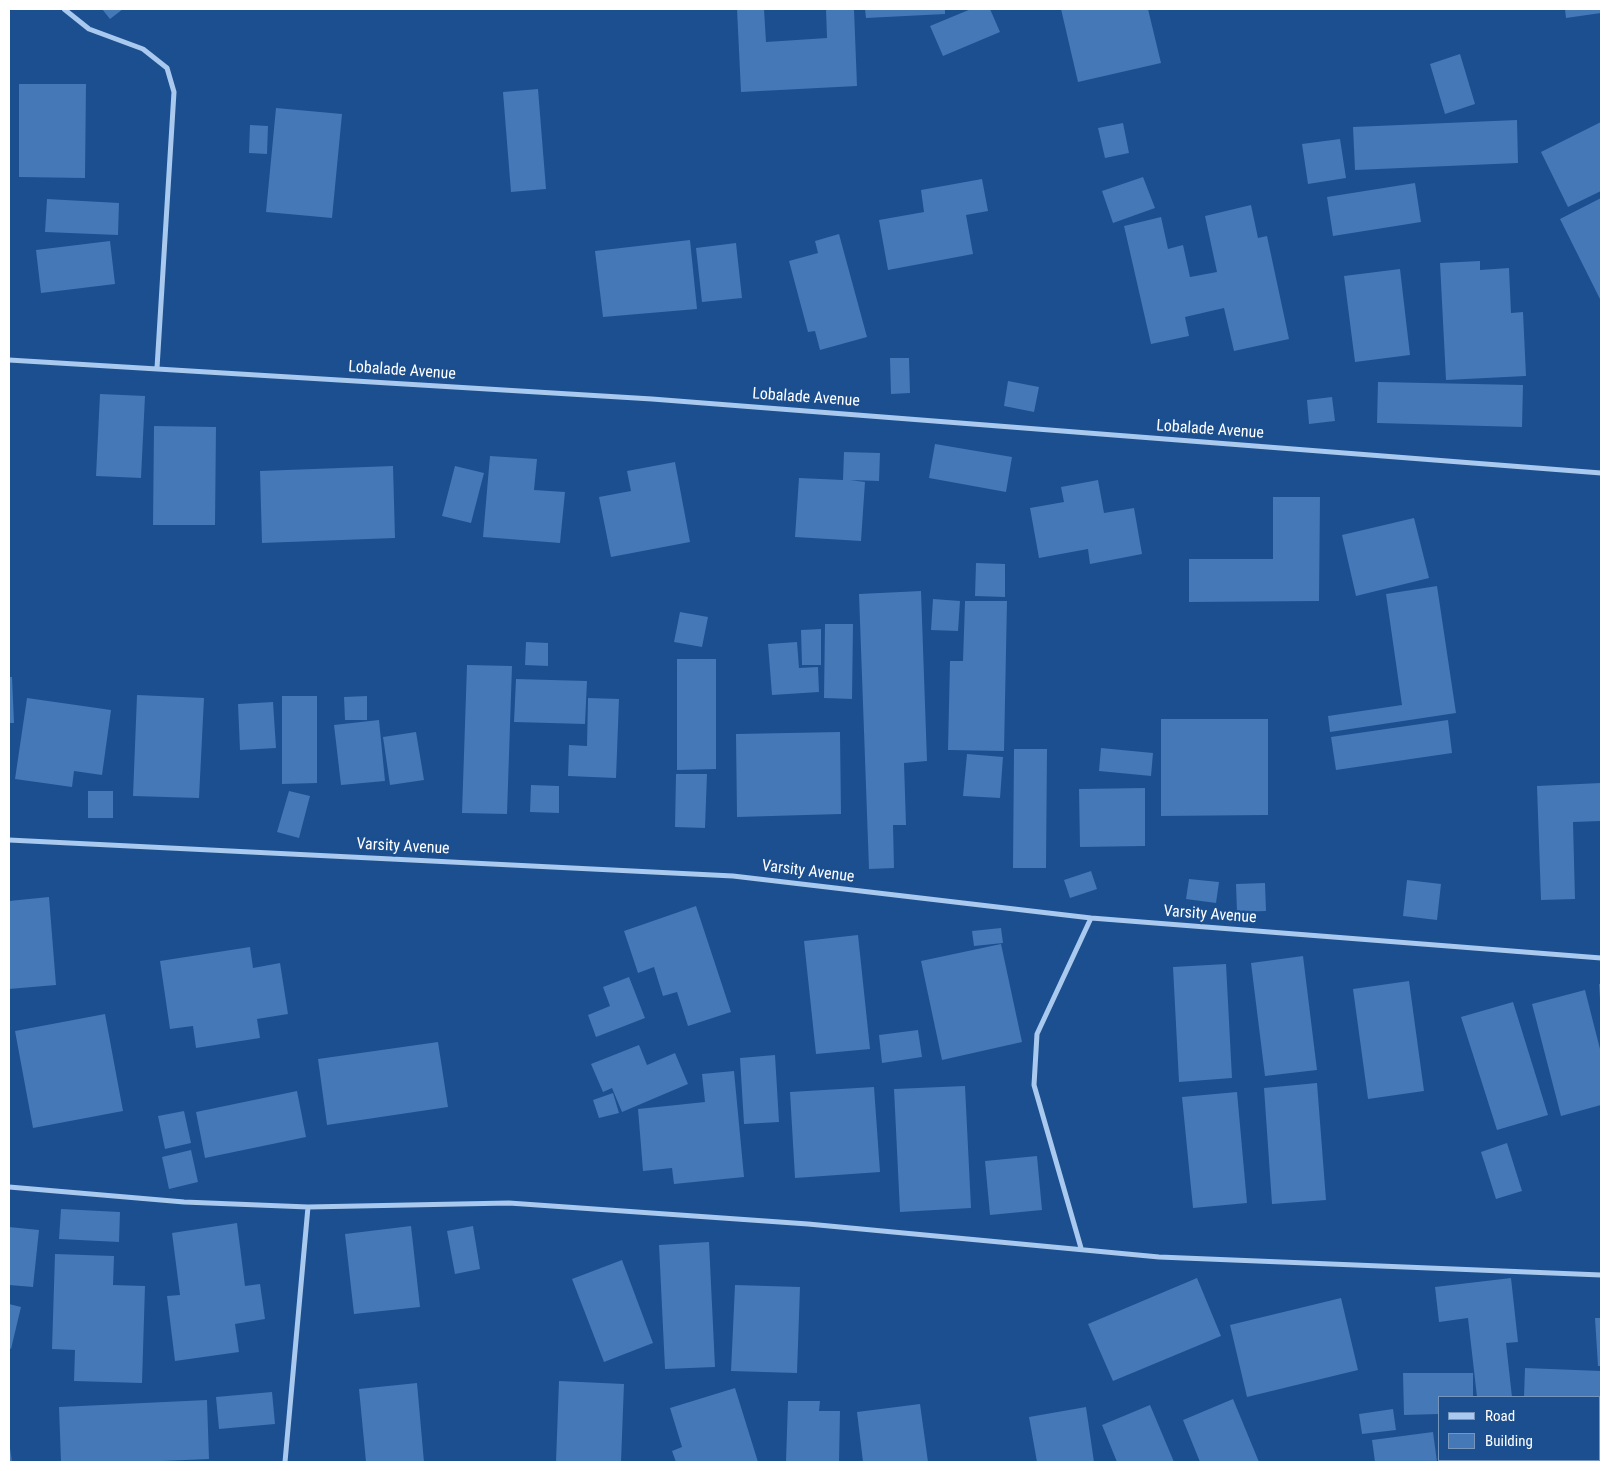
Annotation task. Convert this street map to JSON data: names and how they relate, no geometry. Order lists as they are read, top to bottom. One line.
{"streets":{"street":["Lobalade Avenue","Varsity Avenue"]},"legend":["Road","Building"]}
